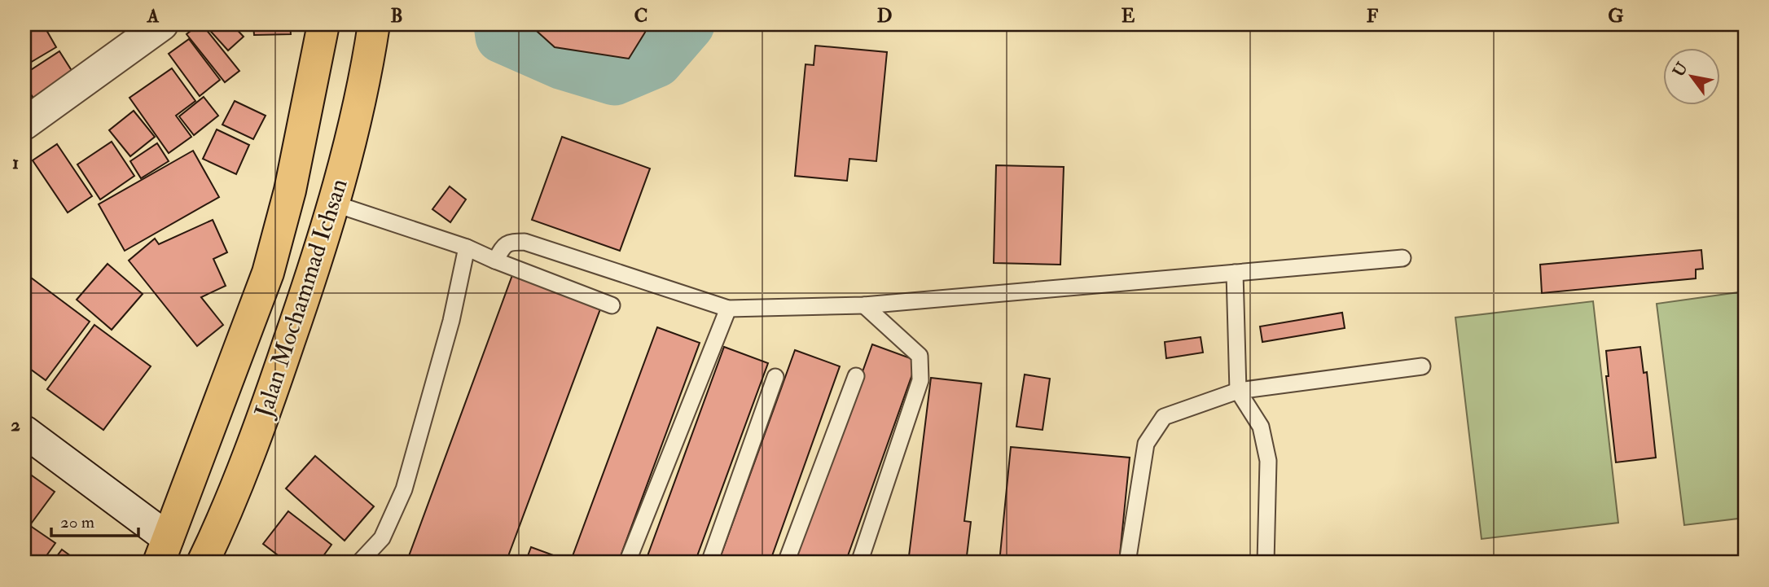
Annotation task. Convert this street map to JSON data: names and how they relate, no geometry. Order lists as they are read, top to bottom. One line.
{"streets":{"main road":["Jalan Mochammad Ichsan"]},"scale_bar":"20 m","north":"top left","grid":{"columns":["A","B","C","D","E","F","G"],"rows":["1","2"]}}
